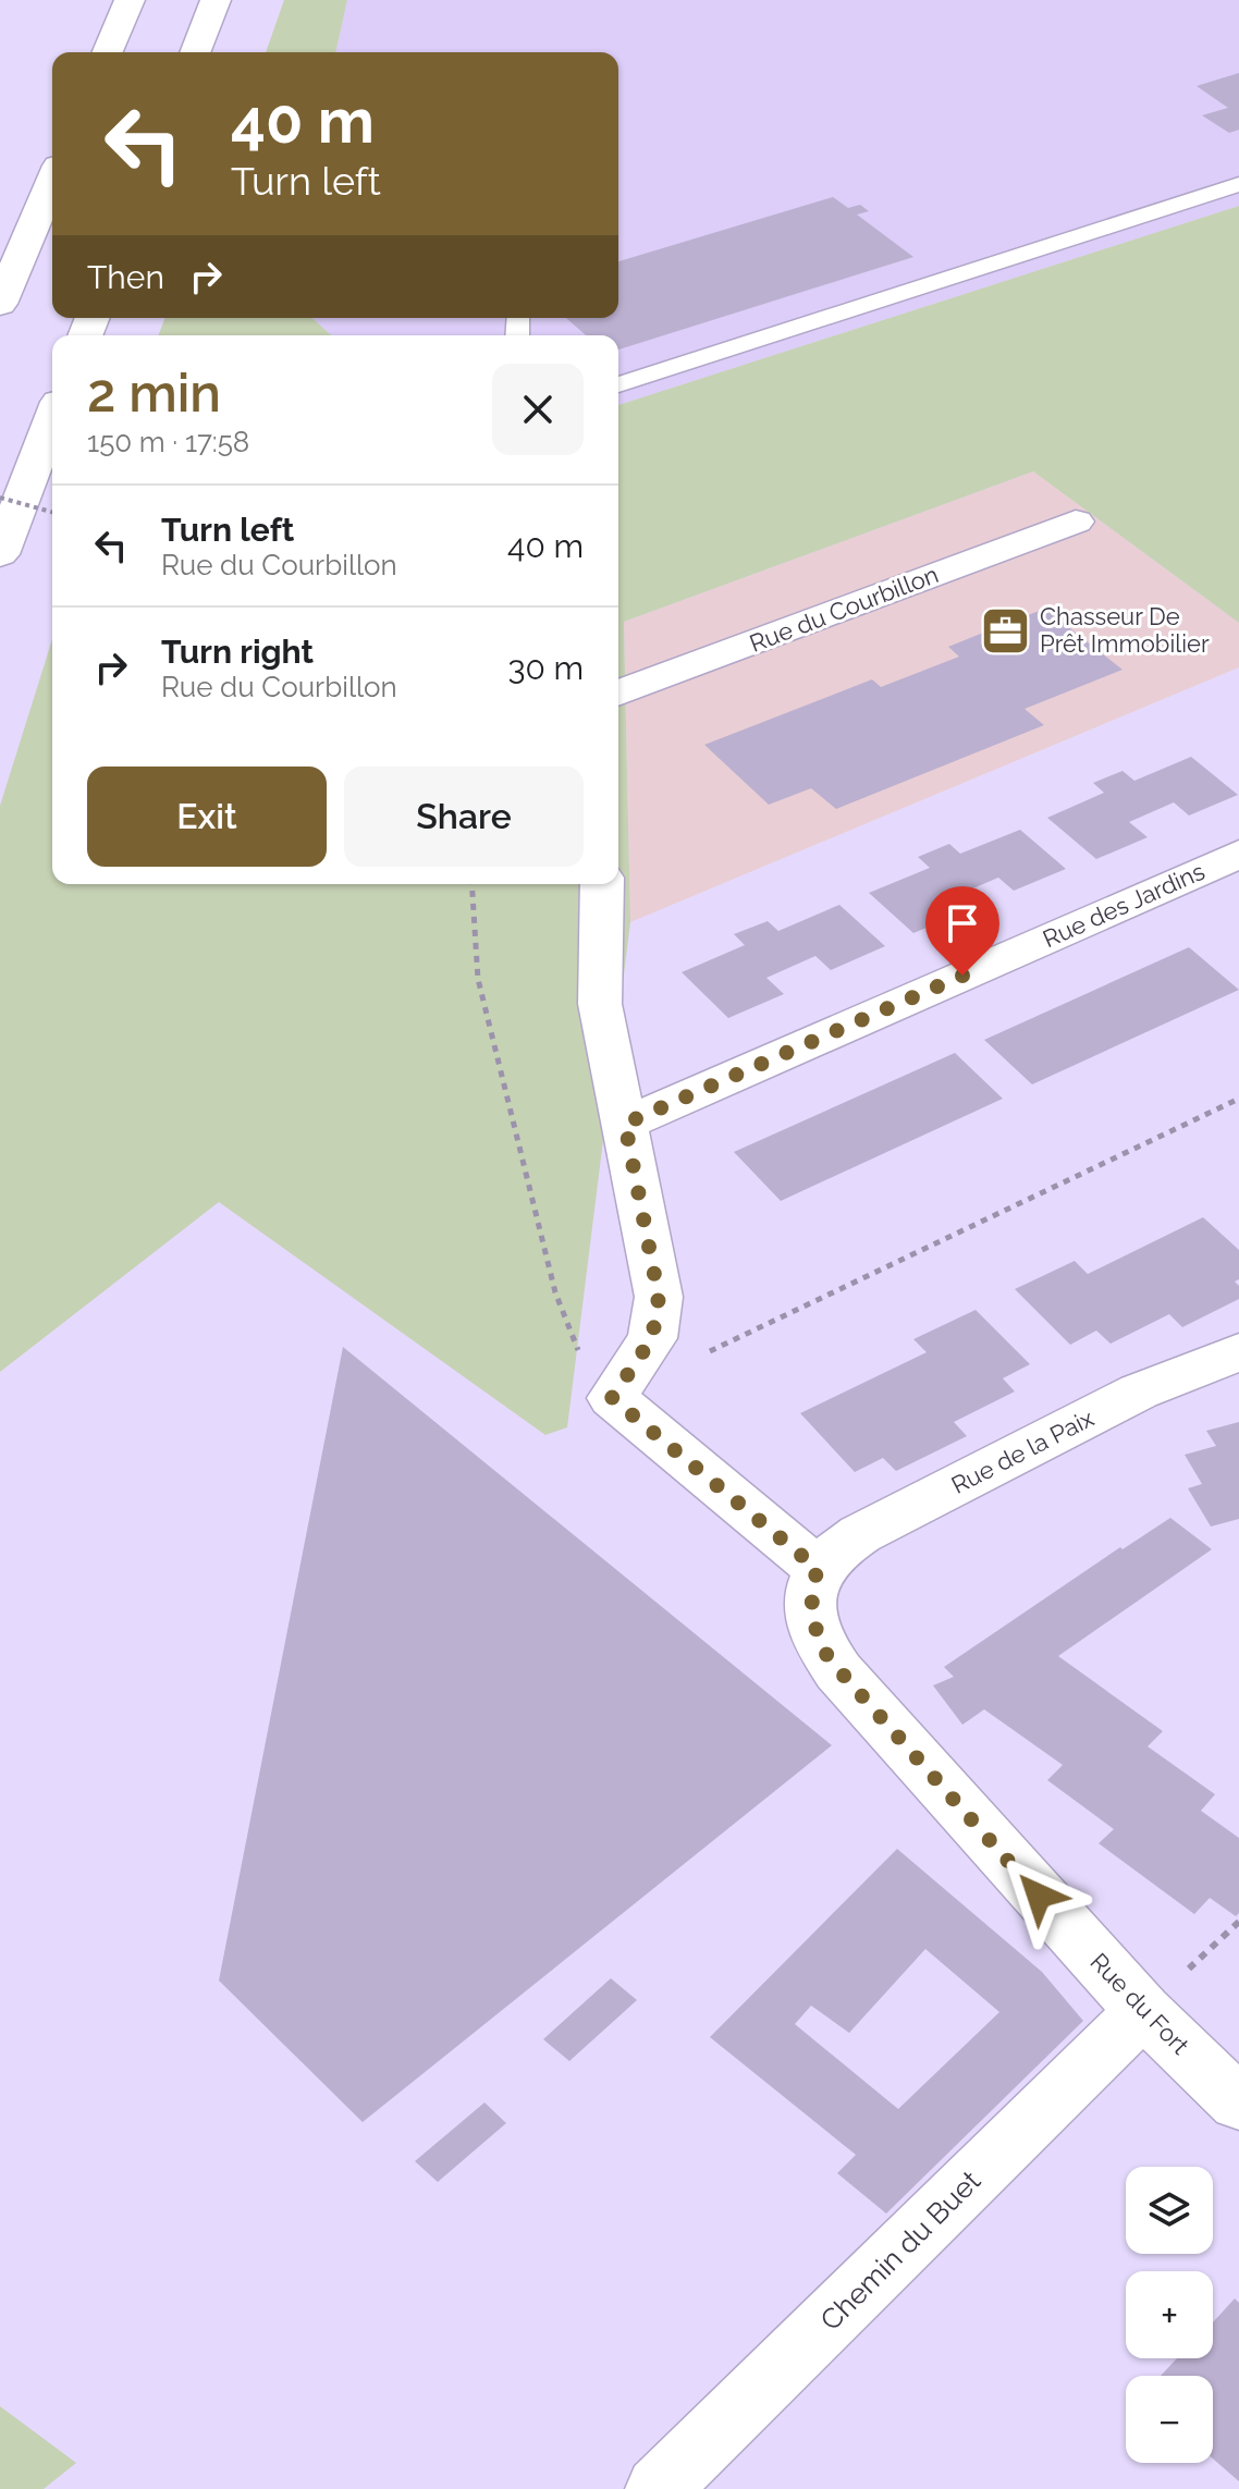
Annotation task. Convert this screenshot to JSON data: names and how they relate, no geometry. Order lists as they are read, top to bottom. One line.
{"streets":{"main road":["Rue du Courbillon","Rue des Jardins","Rue de la Paix","Rue du Fort","Chemin du Buet"]},"crossings":[["Rue de la Paix","Rue du Fort"],["Rue du Fort","Chemin du Buet"]],"places":{"office":["Chasseur De Prêt Immobilier"]},"page":{"turn":["40 m","Turn left"],"then":"Then","heading":["2 min","150 m · 17:58"],"list":[{"name":"Turn left","note":"Rue du Courbillon","value":"40 m"},{"name":"Turn right","note":"Rue du Courbillon","value":"30 m"}],"buttons":["Exit","Share"],"map_buttons":["+","−"]}}
